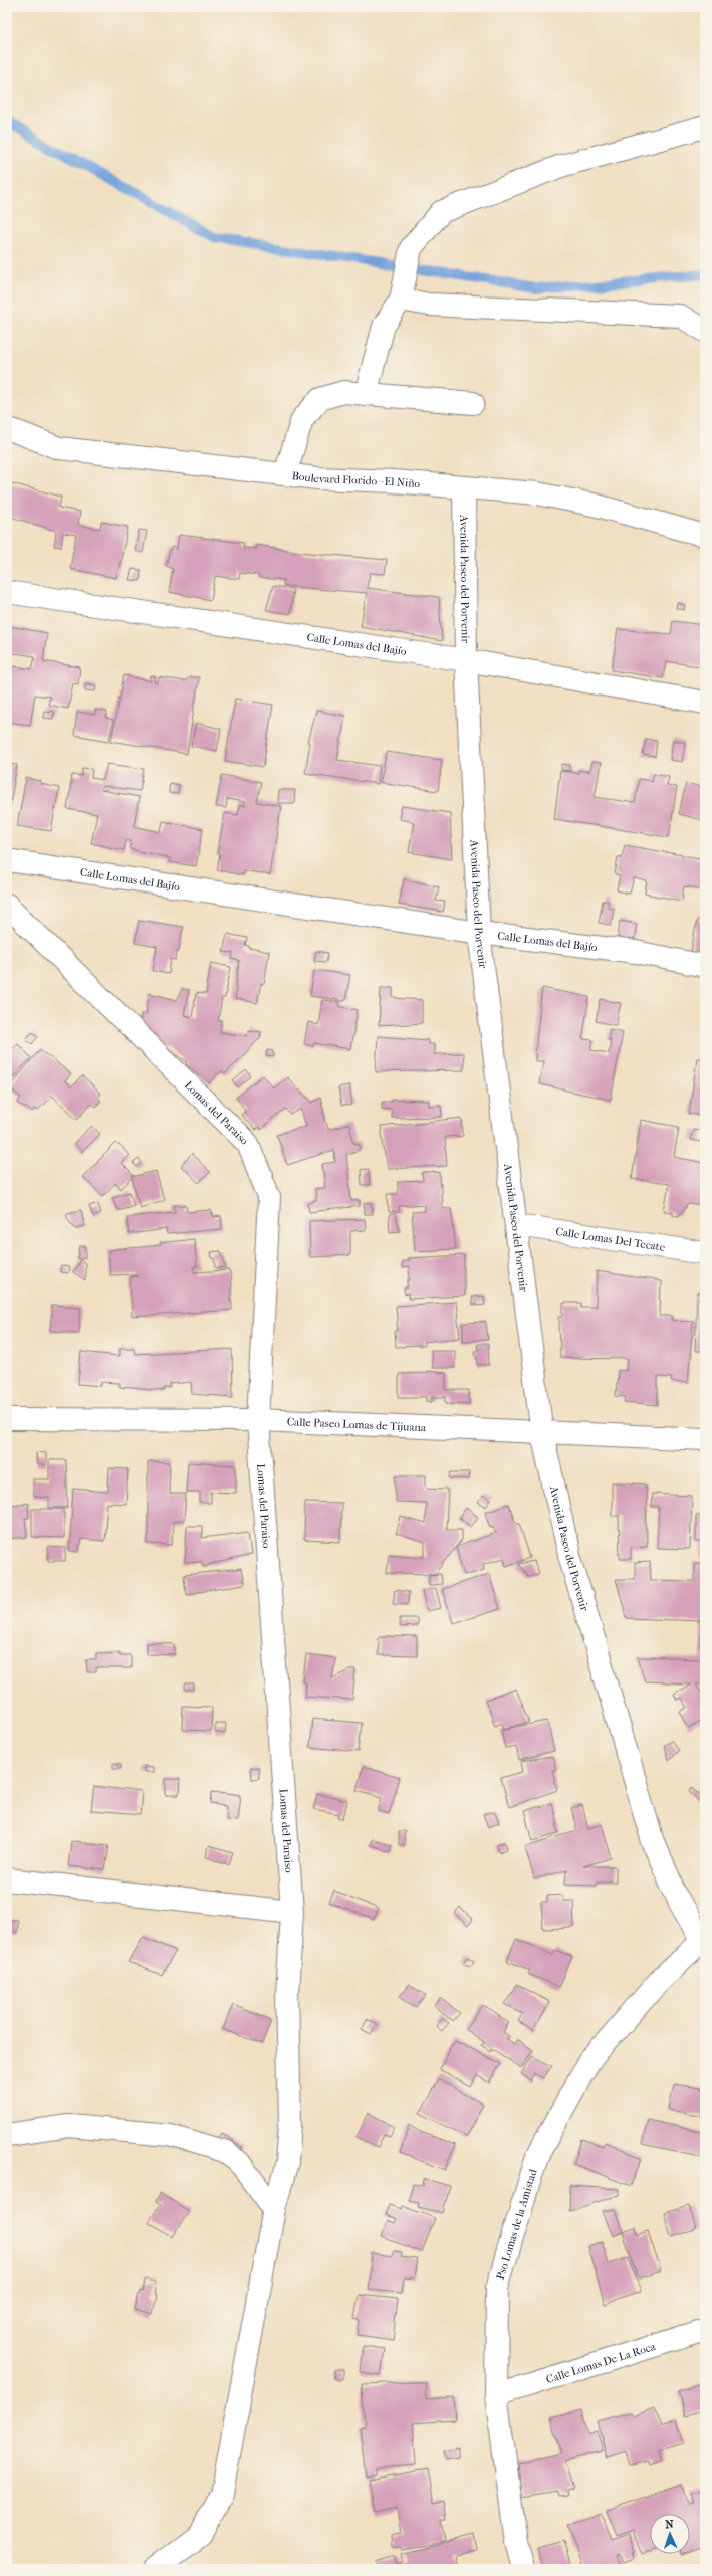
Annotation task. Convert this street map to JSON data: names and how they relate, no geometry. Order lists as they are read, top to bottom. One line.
{"streets":{"street":["Boulevard Florido - El Niño","Avenida Paseo del Porvenir","Calle Lomas del Bajío","Lomas del Paraiso","Calle Lomas Del Tecate","Calle Paseo Lomas de Tijuana","Pso Lomas de la Amistad","Calle Lomas De La Roca"]},"crossings":[["Boulevard Florido - El Niño","Avenida Paseo del Porvenir"],["Avenida Paseo del Porvenir","Calle Lomas del Bajío"],["Avenida Paseo del Porvenir","Calle Lomas Del Tecate"],["Avenida Paseo del Porvenir","Calle Paseo Lomas de Tijuana"],["Avenida Paseo del Porvenir","Pso Lomas de la Amistad"],["Lomas del Paraiso","Calle Paseo Lomas de Tijuana"],["Pso Lomas de la Amistad","Calle Lomas De La Roca"]],"north":"top"}
